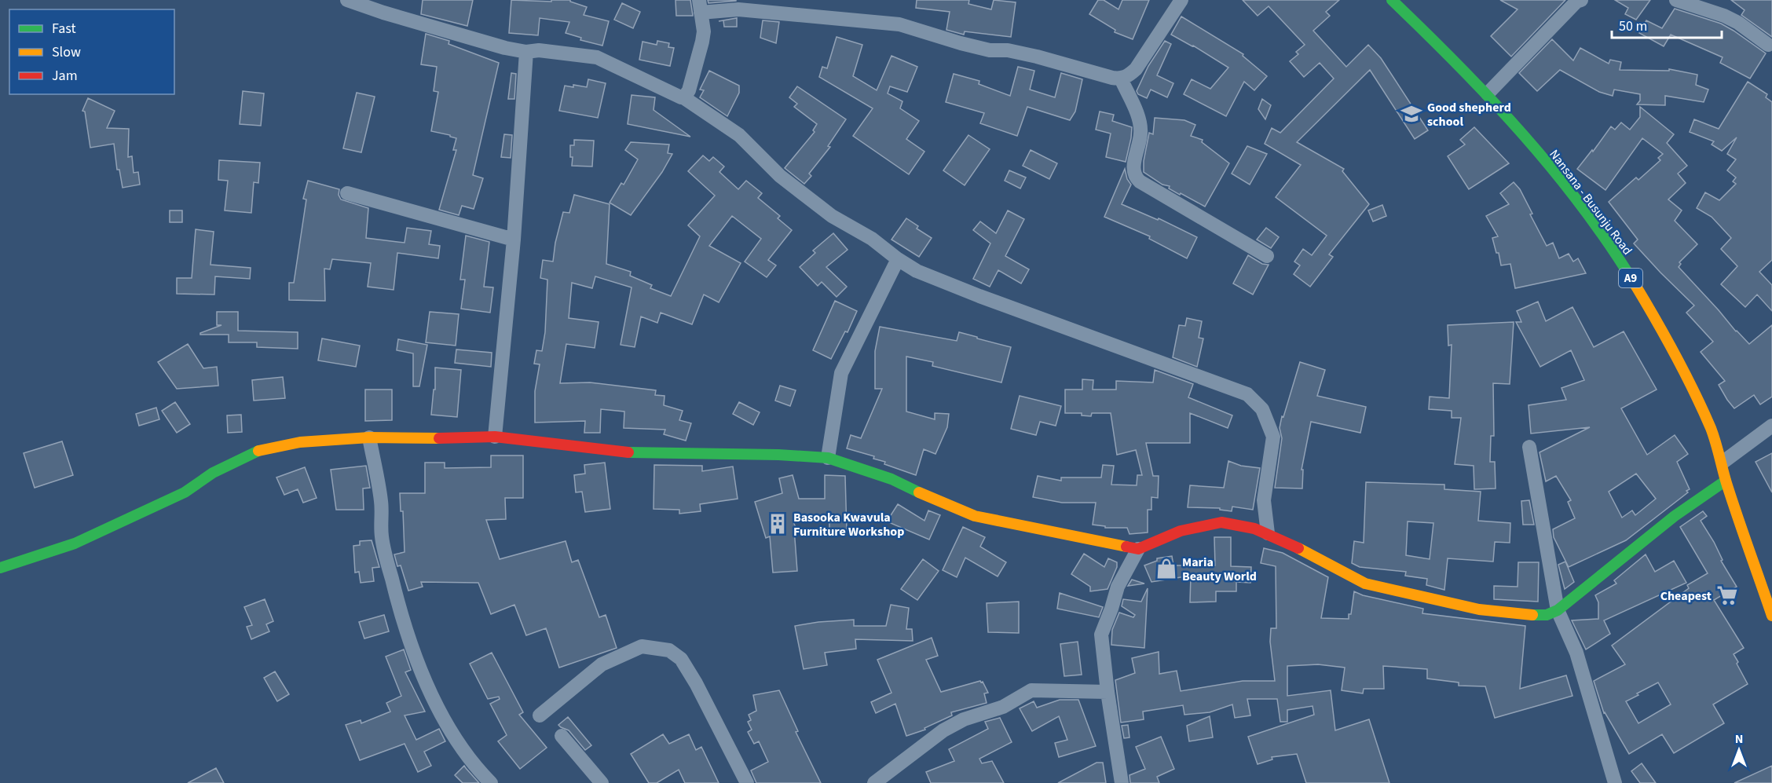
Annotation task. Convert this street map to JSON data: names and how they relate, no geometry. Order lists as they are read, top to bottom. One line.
{"streets":{"street":["Nansana - Busunju Road","A9"]},"places":{"school or university":["Good shepherd school"],"building":["Basooka Kwavula Furniture Workshop"],"shop":["Maria Beauty World"],"supermarket":["Cheapest"]},"legend":["Fast","Slow","Jam"],"scale_bar":"50 m","north":"top"}
